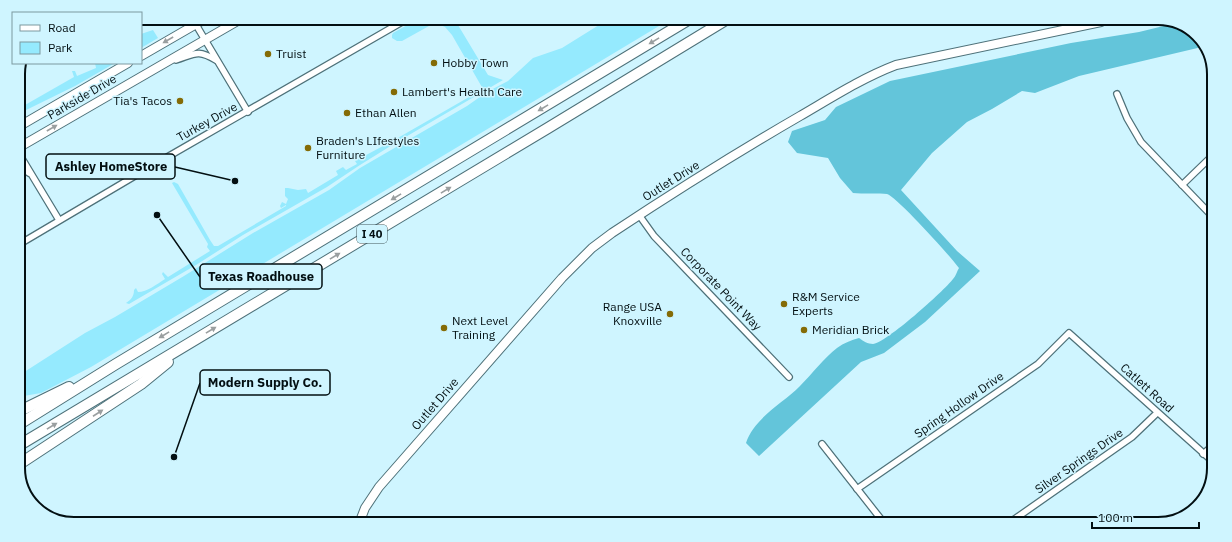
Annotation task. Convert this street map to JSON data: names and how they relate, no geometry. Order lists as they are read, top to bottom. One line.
{"streets":{"highway":["I 40"],"street":["Parkside Drive","Turkey Drive","Outlet Drive","Corporate Point Way","Catlett Road","Spring Hollow Drive","Silver Springs Drive"]},"crossings":[["Outlet Drive","Corporate Point Way"],["Catlett Road","Spring Hollow Drive"],["Catlett Road","Silver Springs Drive"]],"places":["Truist","Hobby Town","Lambert's Health Care","Tia's Tacos","Ethan Allen","Braden's LIfestyles Furniture","Ashley HomeStore","Texas Roadhouse","R&M Service Experts","Range USA Knoxville","Next Level Training","Meridian Brick","Modern Supply Co."],"legend":["Road","Park"],"scale_bar":"100 m"}
